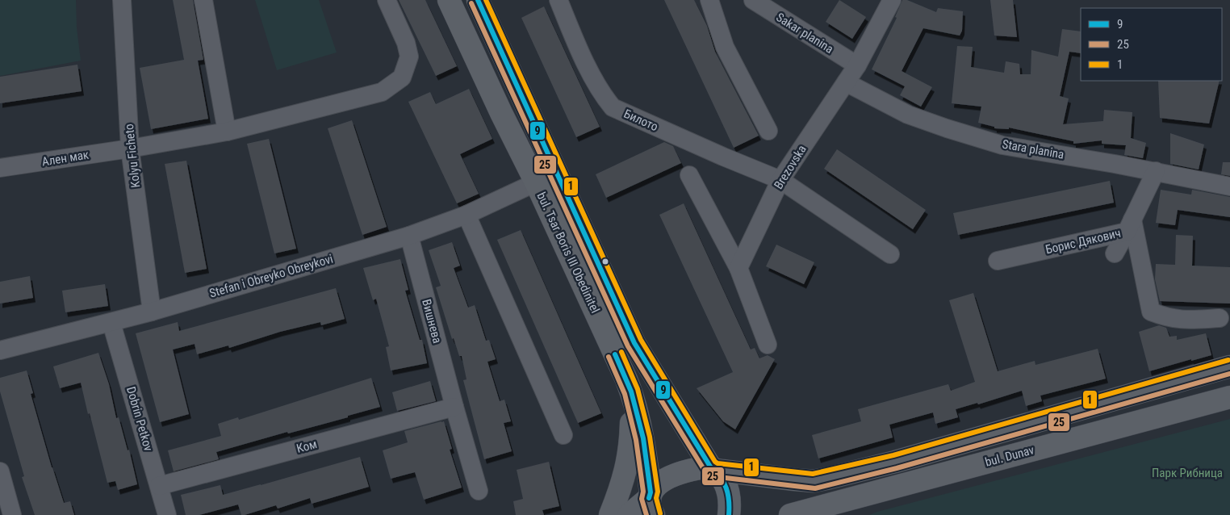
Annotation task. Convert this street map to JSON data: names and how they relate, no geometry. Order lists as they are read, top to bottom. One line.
{"streets":{"main road":["bul. Tsar Boris III Obedinitel","bul. Dunav"],"street":["Sakar planina","Билото","Stara planina","Kolyu Ficheto","Ален мак","Brezovska","Борис Дякович","Stefan i Obreyko Obreykovi","Вишнева","Dobrin Petkov","Ком"]},"crossings":[["Sakar planina","Brezovska"],["Билото","Brezovska"],["Stara planina","Brezovska"],["Stara planina","Борис Дякович"],["Kolyu Ficheto","Ален мак"],["Kolyu Ficheto","Stefan i Obreyko Obreykovi"],["bul. Tsar Boris III Obedinitel","Stefan i Obreyko Obreykovi"],["Stefan i Obreyko Obreykovi","Вишнева"],["Stefan i Obreyko Obreykovi","Dobrin Petkov"],["Вишнева","Ком"],["Dobrin Petkov","Ком"]],"parks":["Парк Рибница"],"lines":["transit line 9","transit line 1","transit line 25"],"legend":["9","25","1"]}
